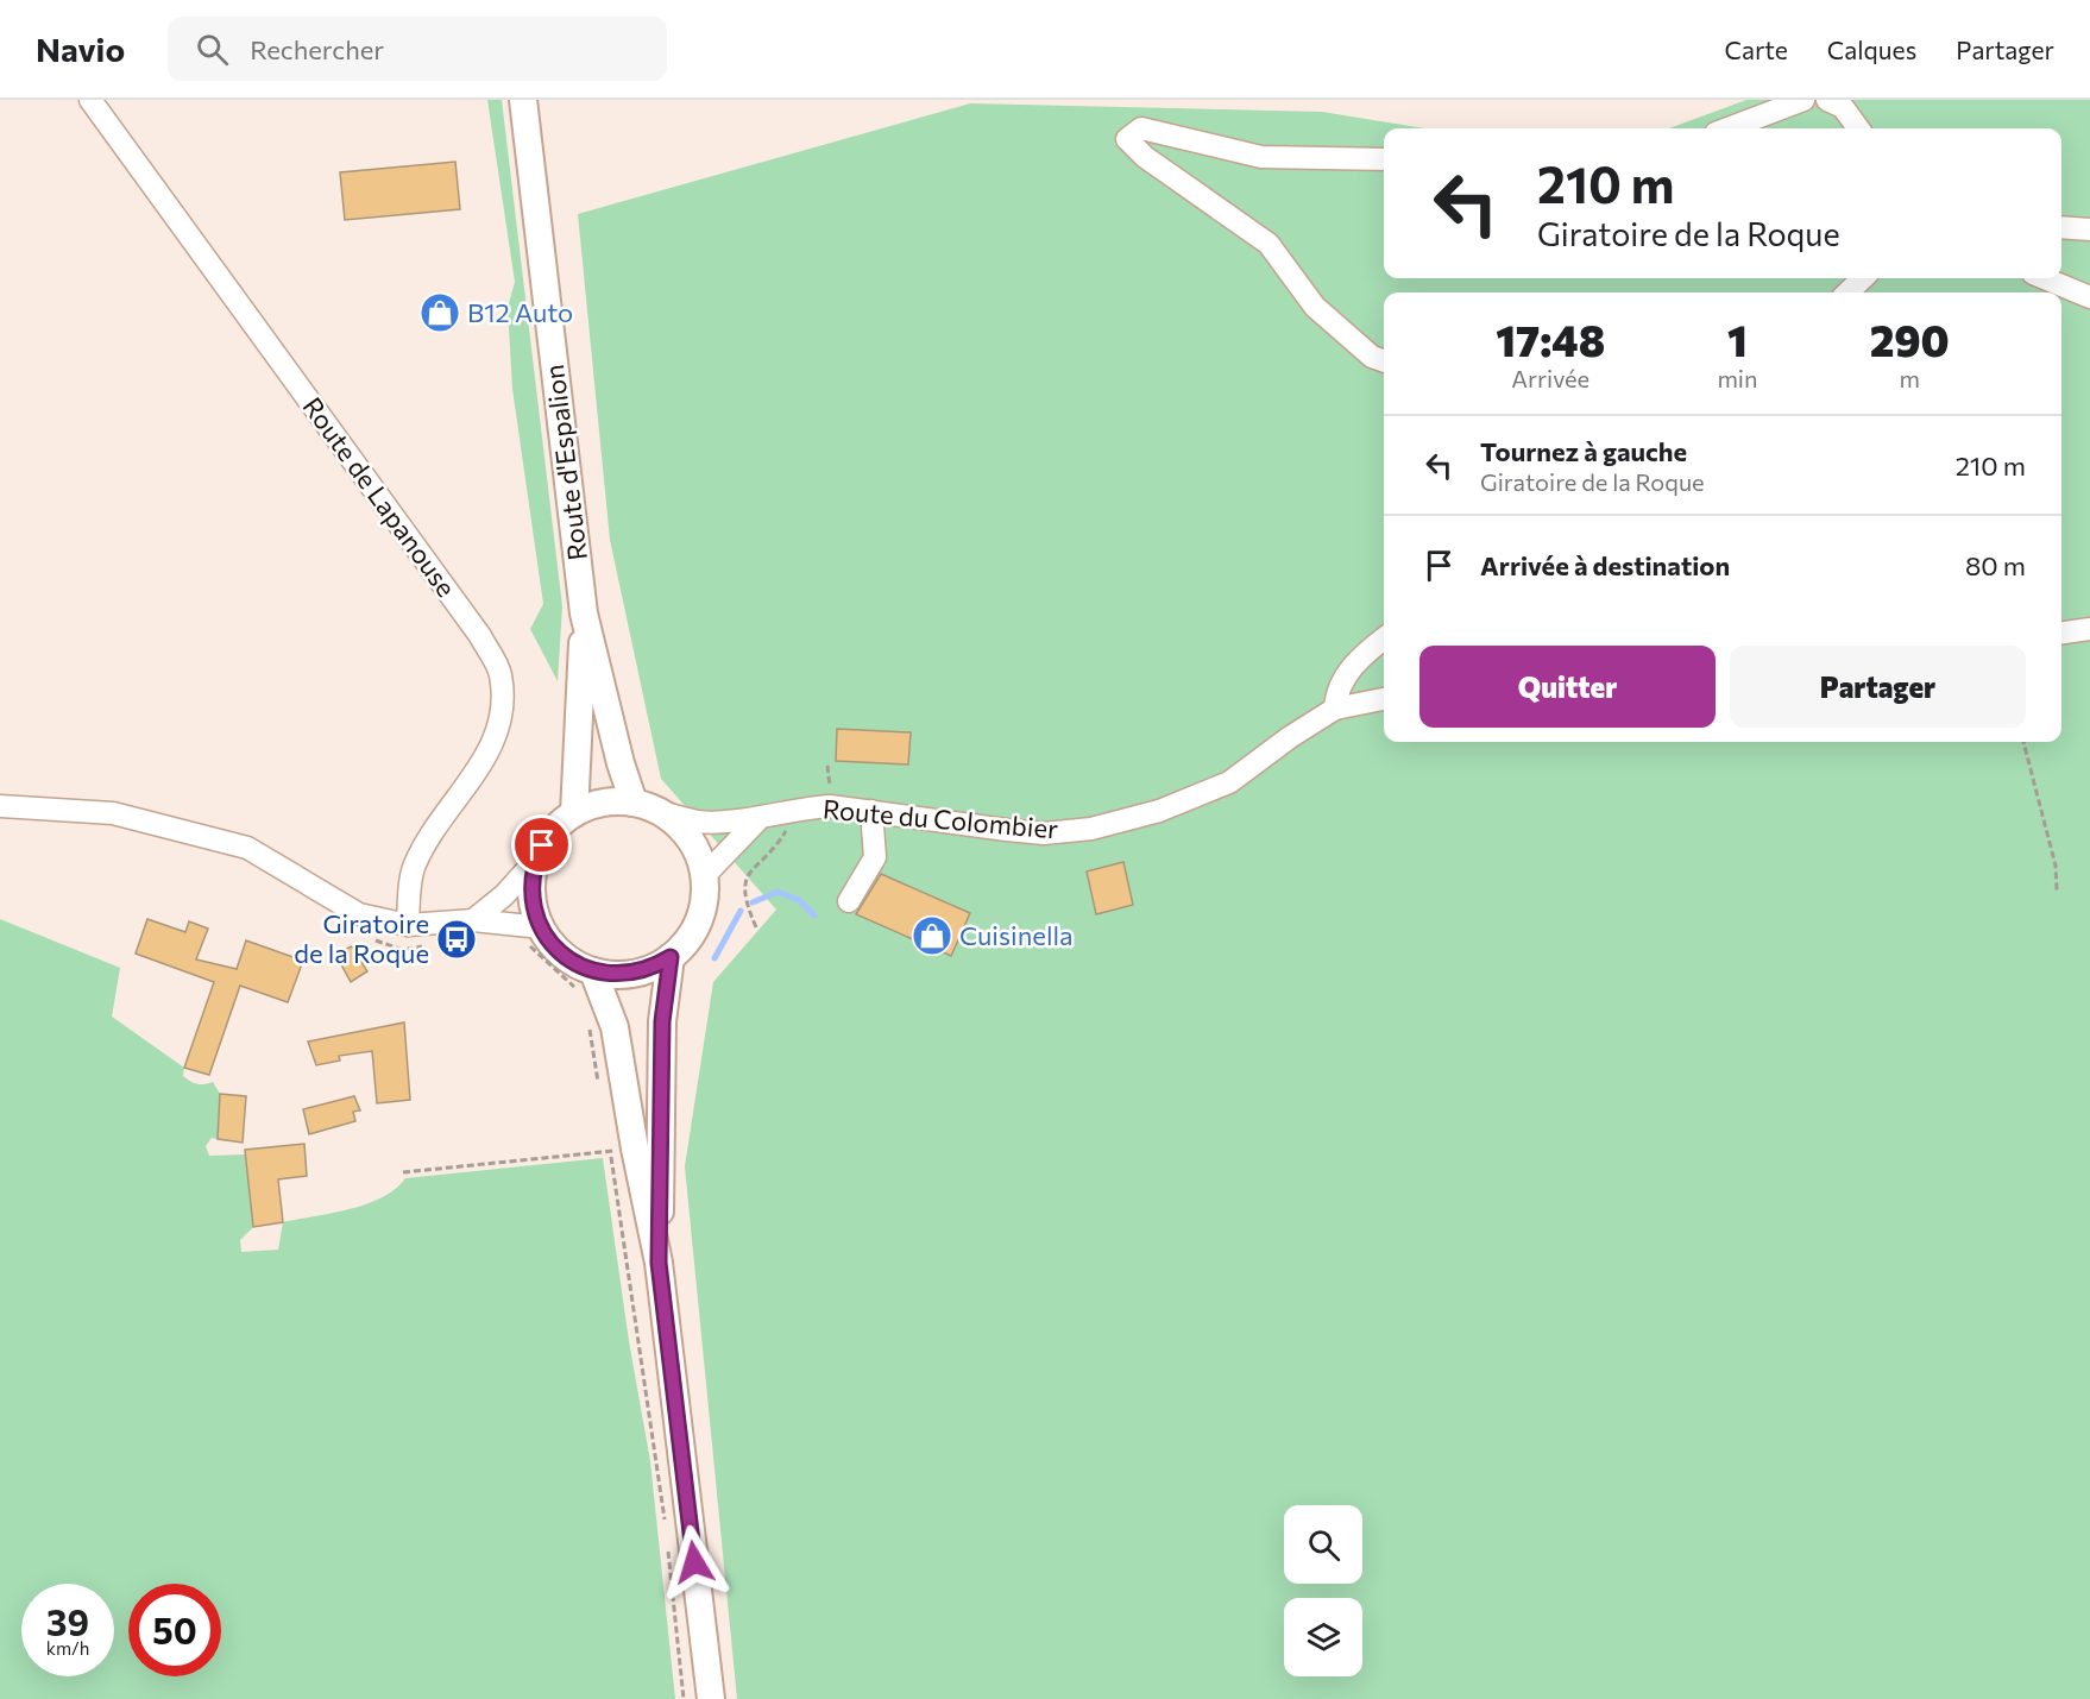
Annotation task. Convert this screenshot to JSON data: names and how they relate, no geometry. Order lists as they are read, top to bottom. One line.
{"streets":{"main road":["Route d'Espalion"],"street":["Route de Lapanouse","Route du Colombier"]},"crossings":[["Route d'Espalion","Route du Colombier"]],"places":{"shop":["B12 Auto","Cuisinella"],"bus stop":["Giratoire de la Roque"]},"page":{"header":"Navio","search":"Rechercher","nav":["Carte","Calques","Partager"],"turn":["210 m","Giratoire de la Roque"],"eta":["17:48","Arrivée","1","min","290","m"],"list":[{"name":"Tournez à gauche","note":"Giratoire de la Roque","value":"210 m"},{"name":"Arrivée à destination","value":"80 m"}],"buttons":["Quitter","Partager"],"speed":"39 km/h","limit":"50"}}
